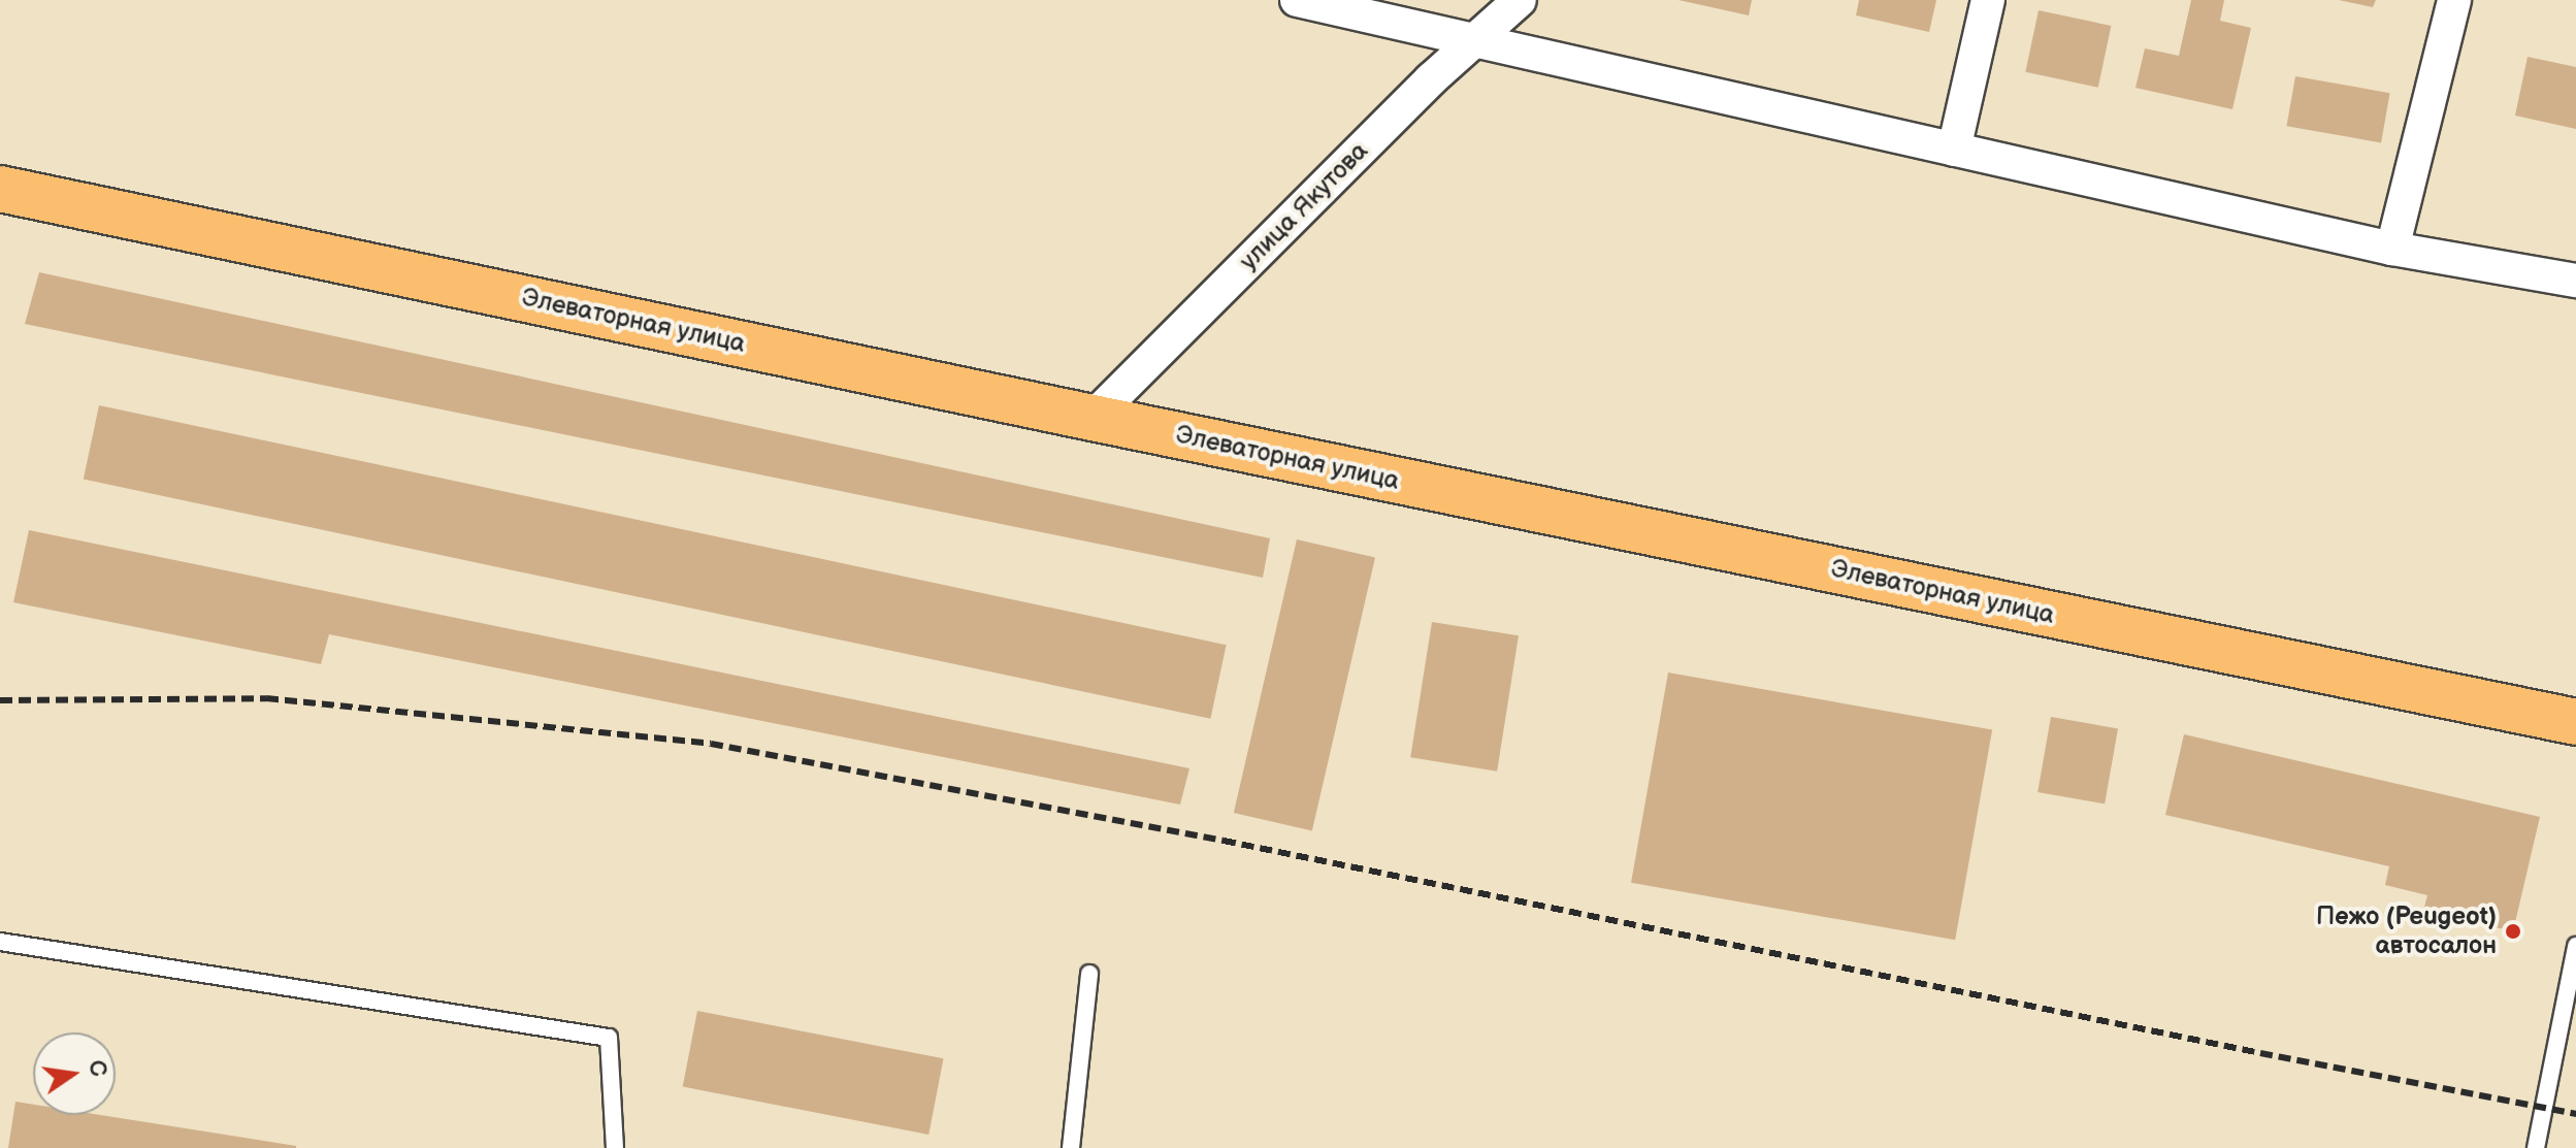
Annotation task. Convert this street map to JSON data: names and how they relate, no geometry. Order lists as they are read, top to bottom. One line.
{"streets":{"main road":["Элеваторная улица"],"street":["улица Якутова"]},"crossings":[["улица Якутова","Элеваторная улица"]],"places":["Пежо (Peugeot) автосалон"],"north":"right"}
